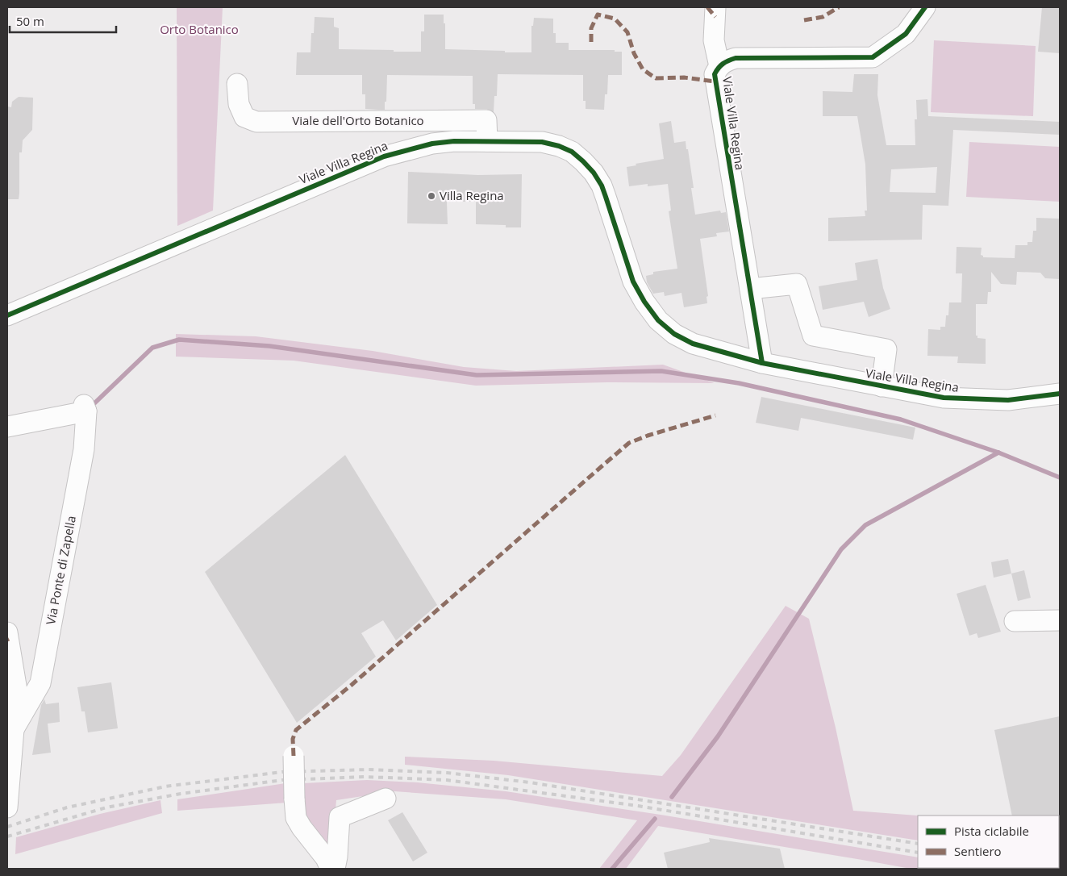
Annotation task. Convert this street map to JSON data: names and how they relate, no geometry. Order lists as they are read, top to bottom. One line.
{"streets":{"street":["Viale dell'Orto Botanico","Viale Villa Regina","Via Ponte di Zapella"]},"crossings":[["Viale dell'Orto Botanico","Viale Villa Regina"]],"parks":["Orto Botanico"],"places":["Villa Regina"],"legend":["Pista ciclabile","Sentiero"],"scale_bar":"50 m"}
